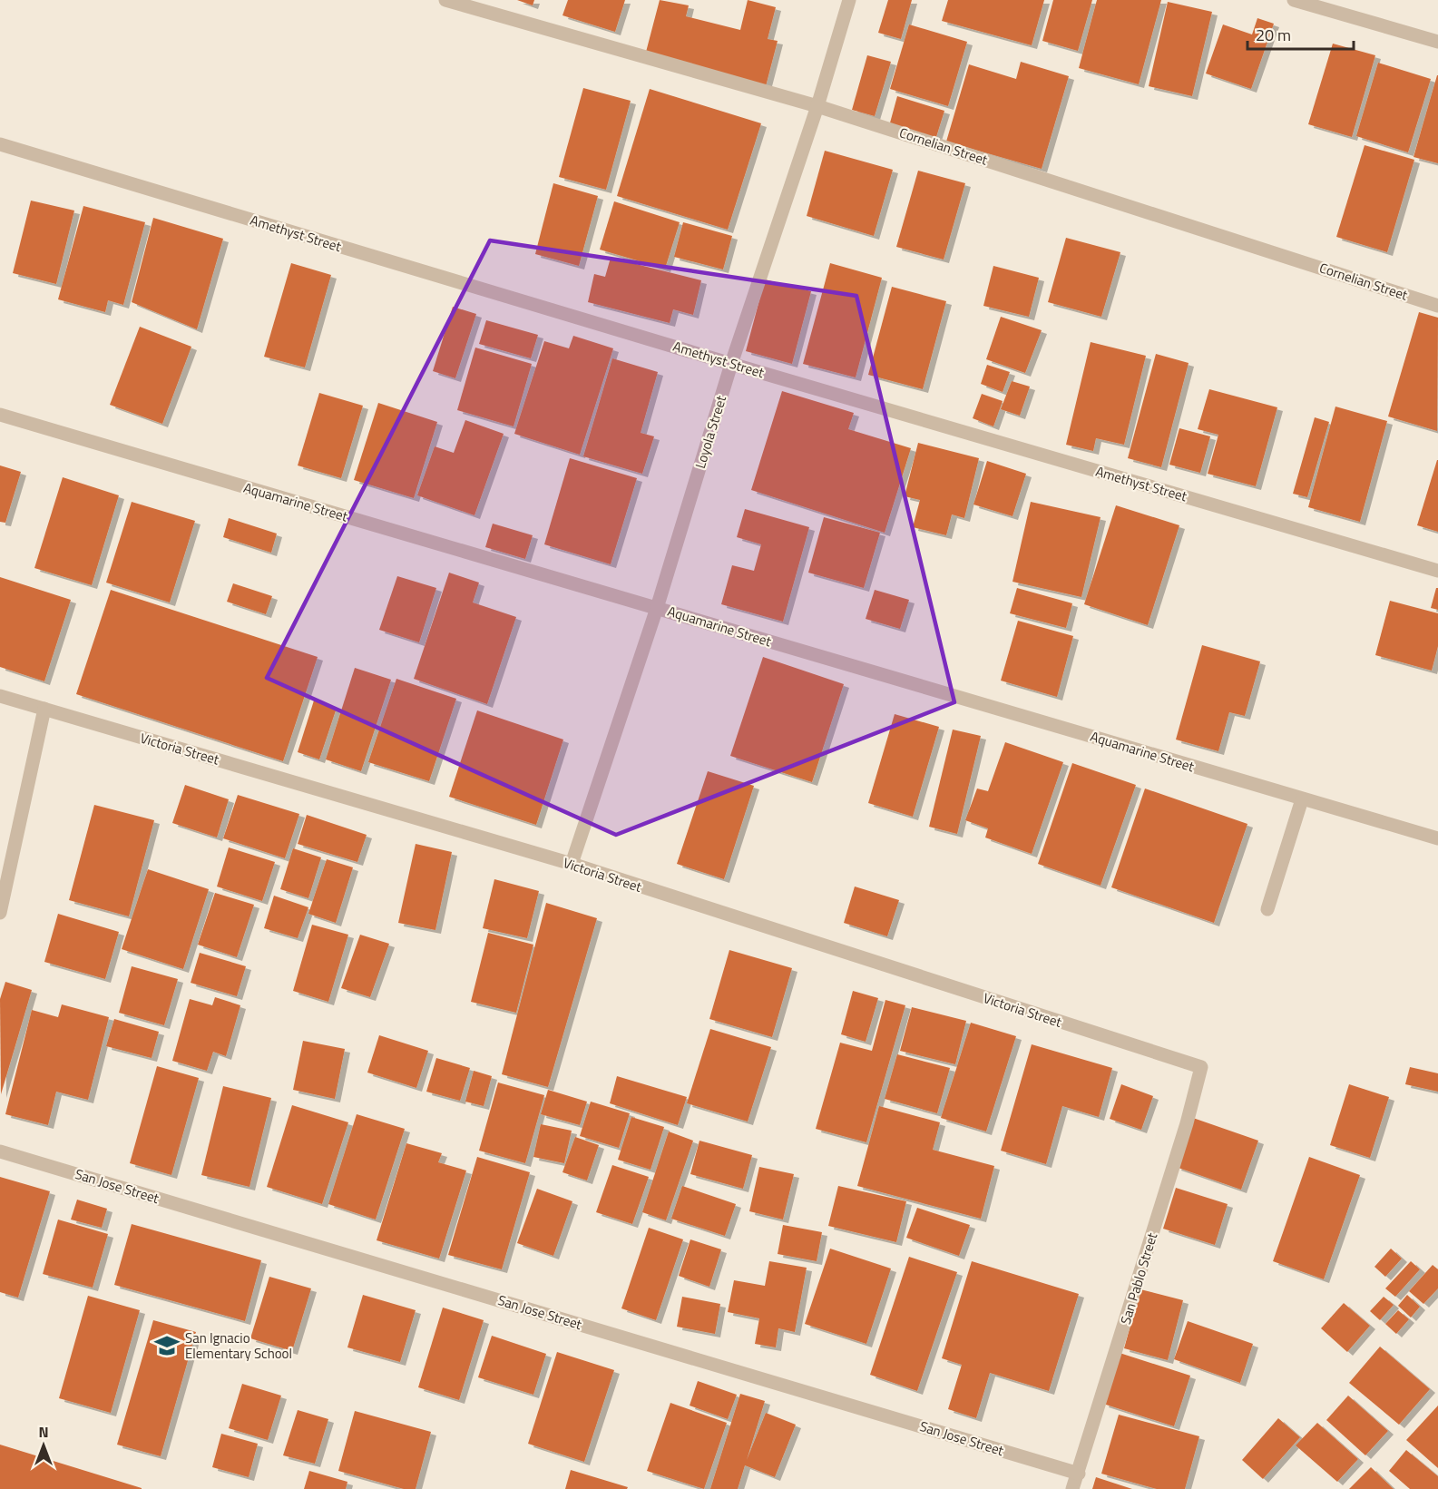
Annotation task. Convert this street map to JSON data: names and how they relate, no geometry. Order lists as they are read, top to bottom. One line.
{"streets":{"street":["Cornelian Street","Amethyst Street","Loyola Street","Aquamarine Street","Victoria Street","San Jose Street","San Pablo Street"]},"crossings":[["Cornelian Street","Loyola Street"],["Amethyst Street","Loyola Street"],["Loyola Street","Aquamarine Street"],["Loyola Street","Victoria Street"],["Victoria Street","San Pablo Street"],["San Jose Street","San Pablo Street"]],"places":{"school or university":["San Ignacio Elementary School"]},"scale_bar":"20 m","north":"top"}
